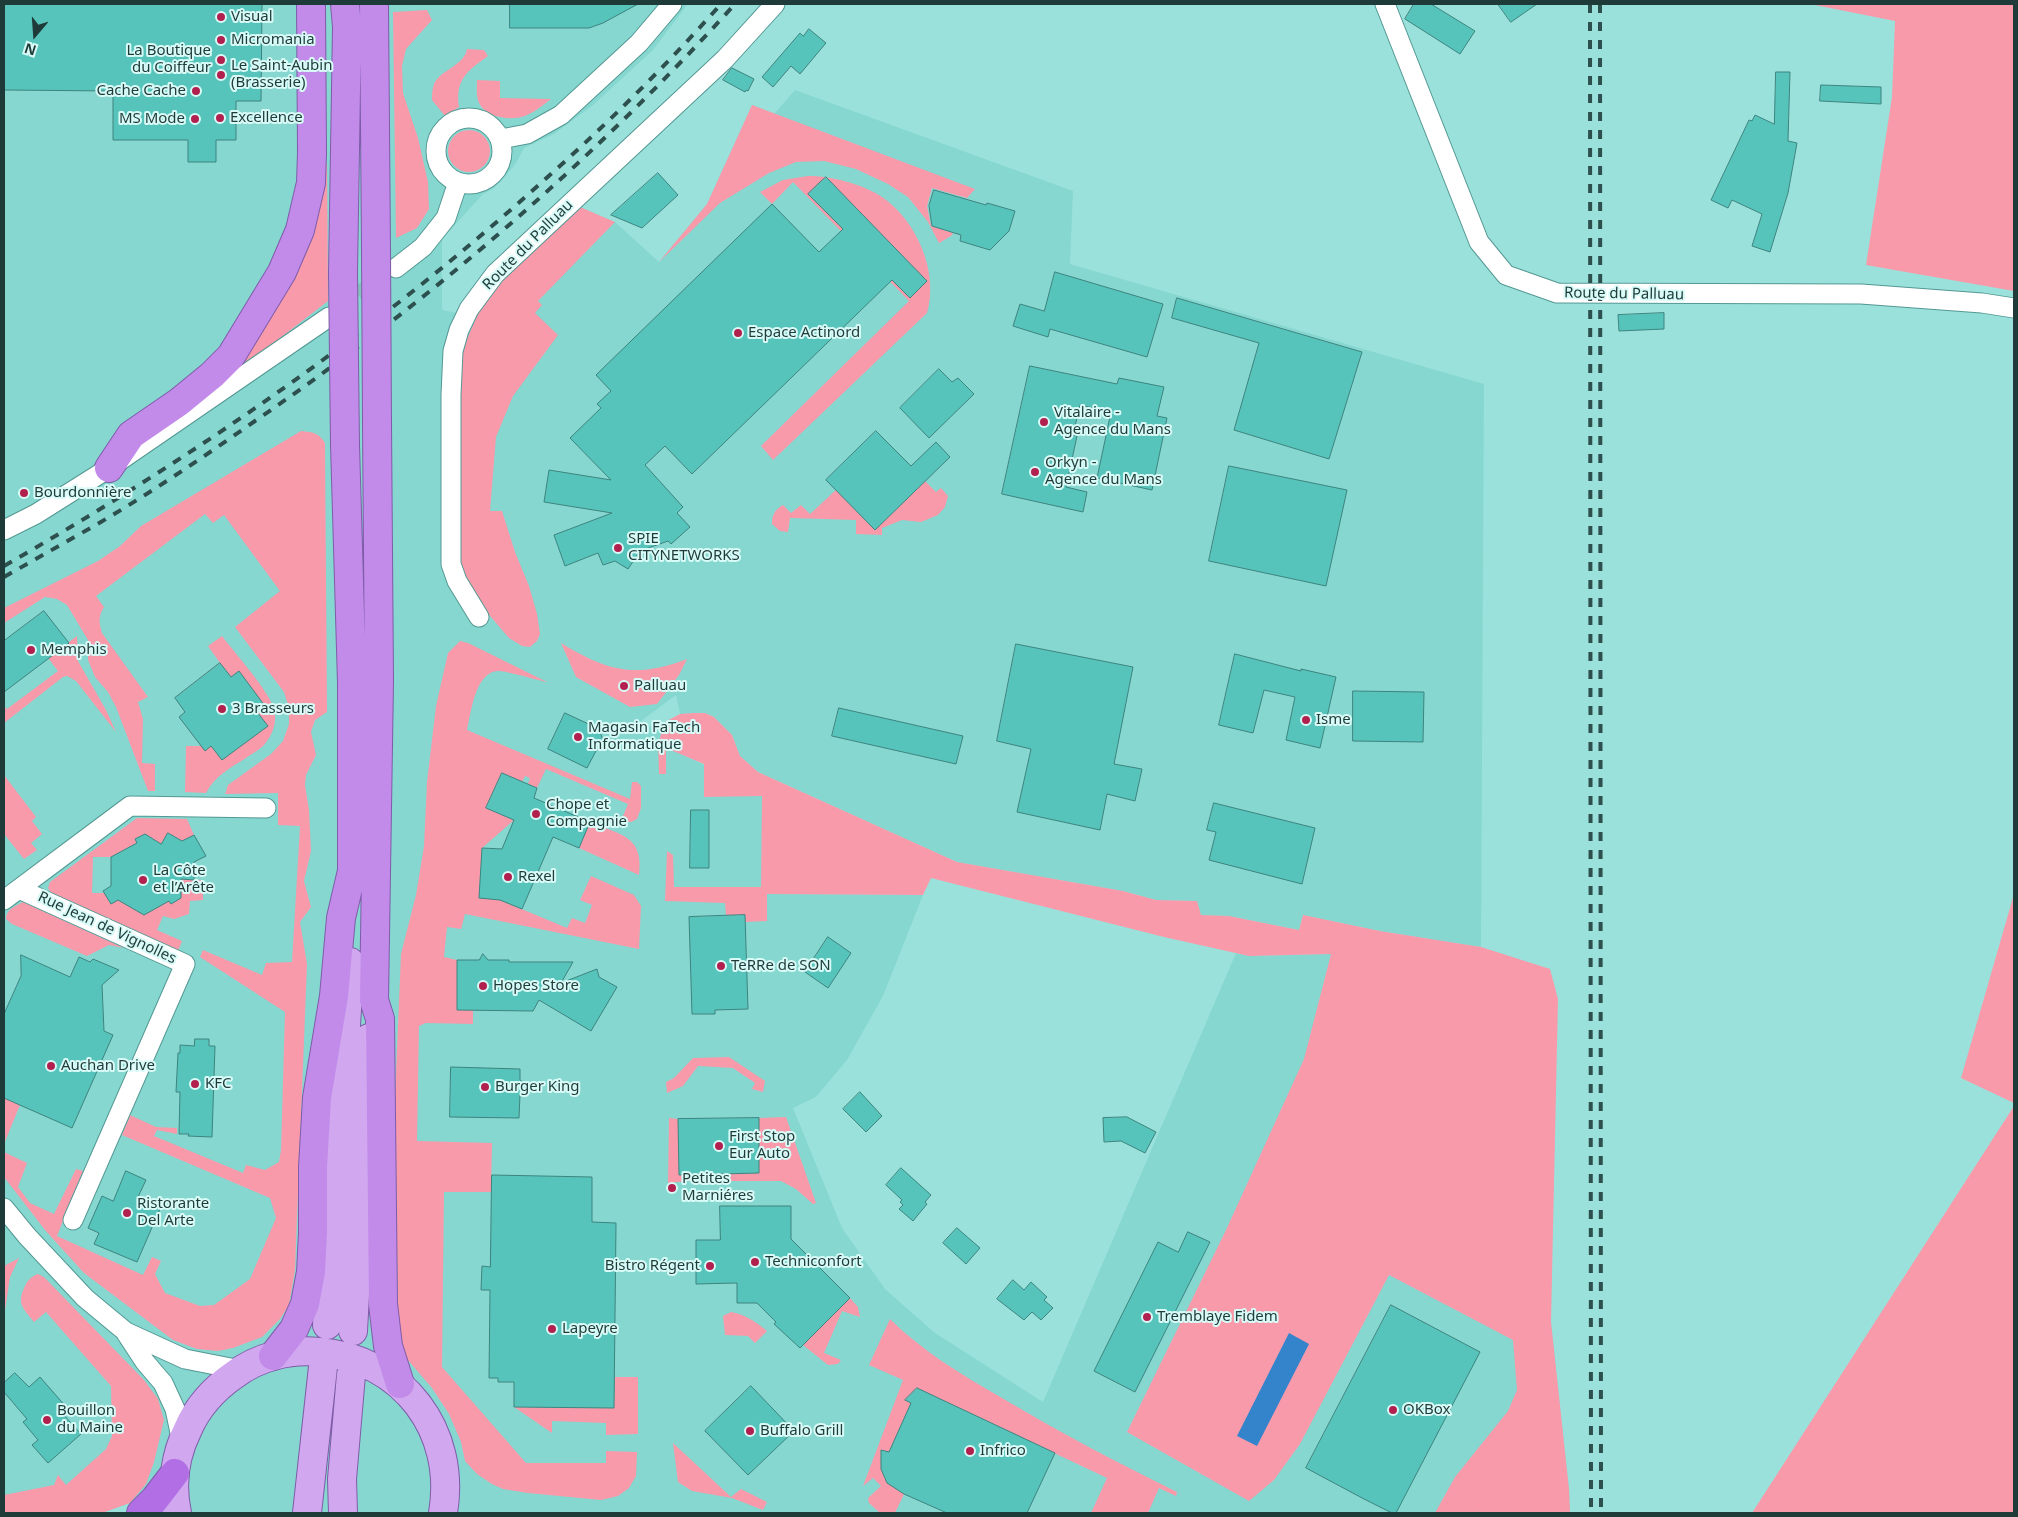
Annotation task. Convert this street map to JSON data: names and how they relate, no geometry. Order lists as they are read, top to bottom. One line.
{"streets":{"street":["Route du Palluau","Rue Jean de Vignolles"]},"places":["Visual","Micromania","La Boutique du Coiffeur","Le Saint-Aubin (Brasserie)","Cache Cache","Excellence","MS Mode","Espace Actinord","Vitalaire - Agence du Mans","Orkyn - Agence du Mans","Bourdonnière","SPIE CITYNETWORKS","Memphis","Palluau","3 Brasseurs","Isme","Magasin FaTech Informatique","Chope et Compagnie","Rexel","La Côte et l’Arête","TeRRe de SON","Hopes Store","Auchan Drive","KFC","Burger King","First Stop Eur Auto","Petites Marniéres","Ristorante Del Arte","Techniconfort","Bistro Régent","Tremblaye Fidem","Lapeyre","OKBox","Bouillon du Maine","Buffalo Grill","Infrico"],"north":"bottom"}
